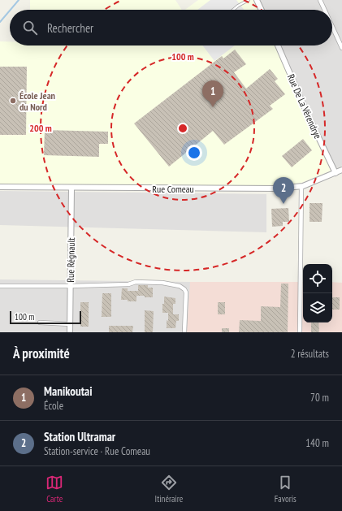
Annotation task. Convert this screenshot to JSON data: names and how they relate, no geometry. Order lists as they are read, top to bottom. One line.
{"streets":{"street":["Rue De La Vérendrye","Rue Comeau","Rue Régnault"]},"crossings":[["Rue De La Vérendrye","Rue Comeau"],["Rue Comeau","Rue Régnault"]],"places":["École Jean du Nord"],"scale_bar":"100 m","page":{"search":"Rechercher","pins":["1","2"],"scale":"100 m","heading":["À proximité","2 résultats"],"list":[{"mark":"1","name":"Manikoutai","note":"École","value":"70 m"},{"mark":"2","name":"Station Ultramar","note":"Station-service · Rue Comeau","value":"140 m"}],"nav":["Carte","Itinéraire","Favoris"]},"rings":["100 m","200 m"]}
